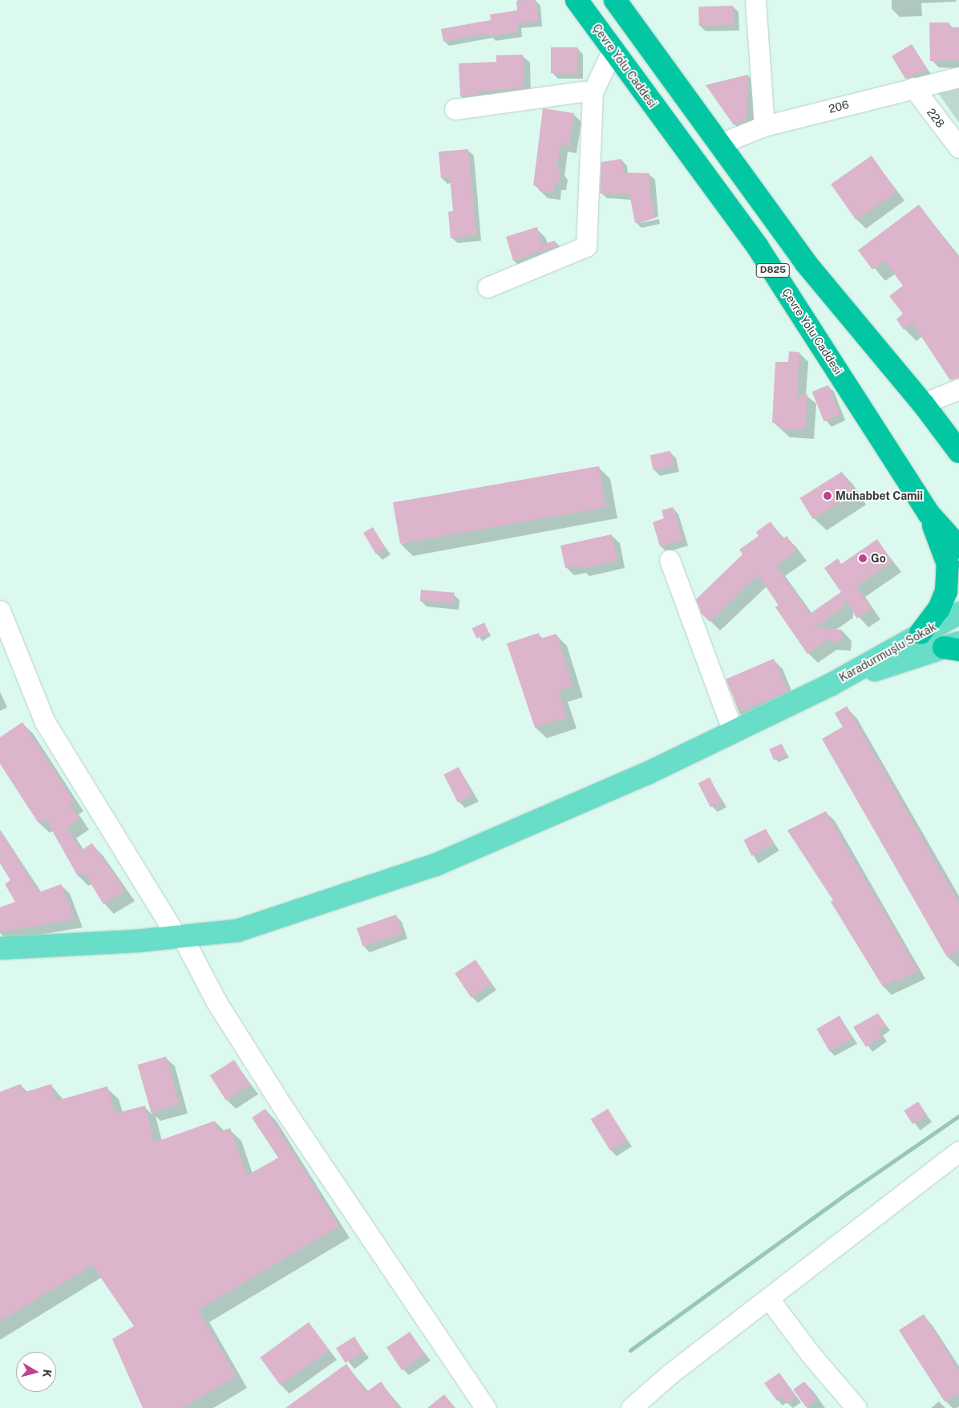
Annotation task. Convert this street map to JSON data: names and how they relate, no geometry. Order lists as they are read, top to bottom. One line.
{"streets":{"highway":["Çevre Yolu Caddesi","D825"],"main road":["Karadurmuşlu Sokak"],"street":["206","228"]},"crossings":[["206","228"],["206","D825"]],"places":["Muhabbet Camii","Go"],"north":"right"}
